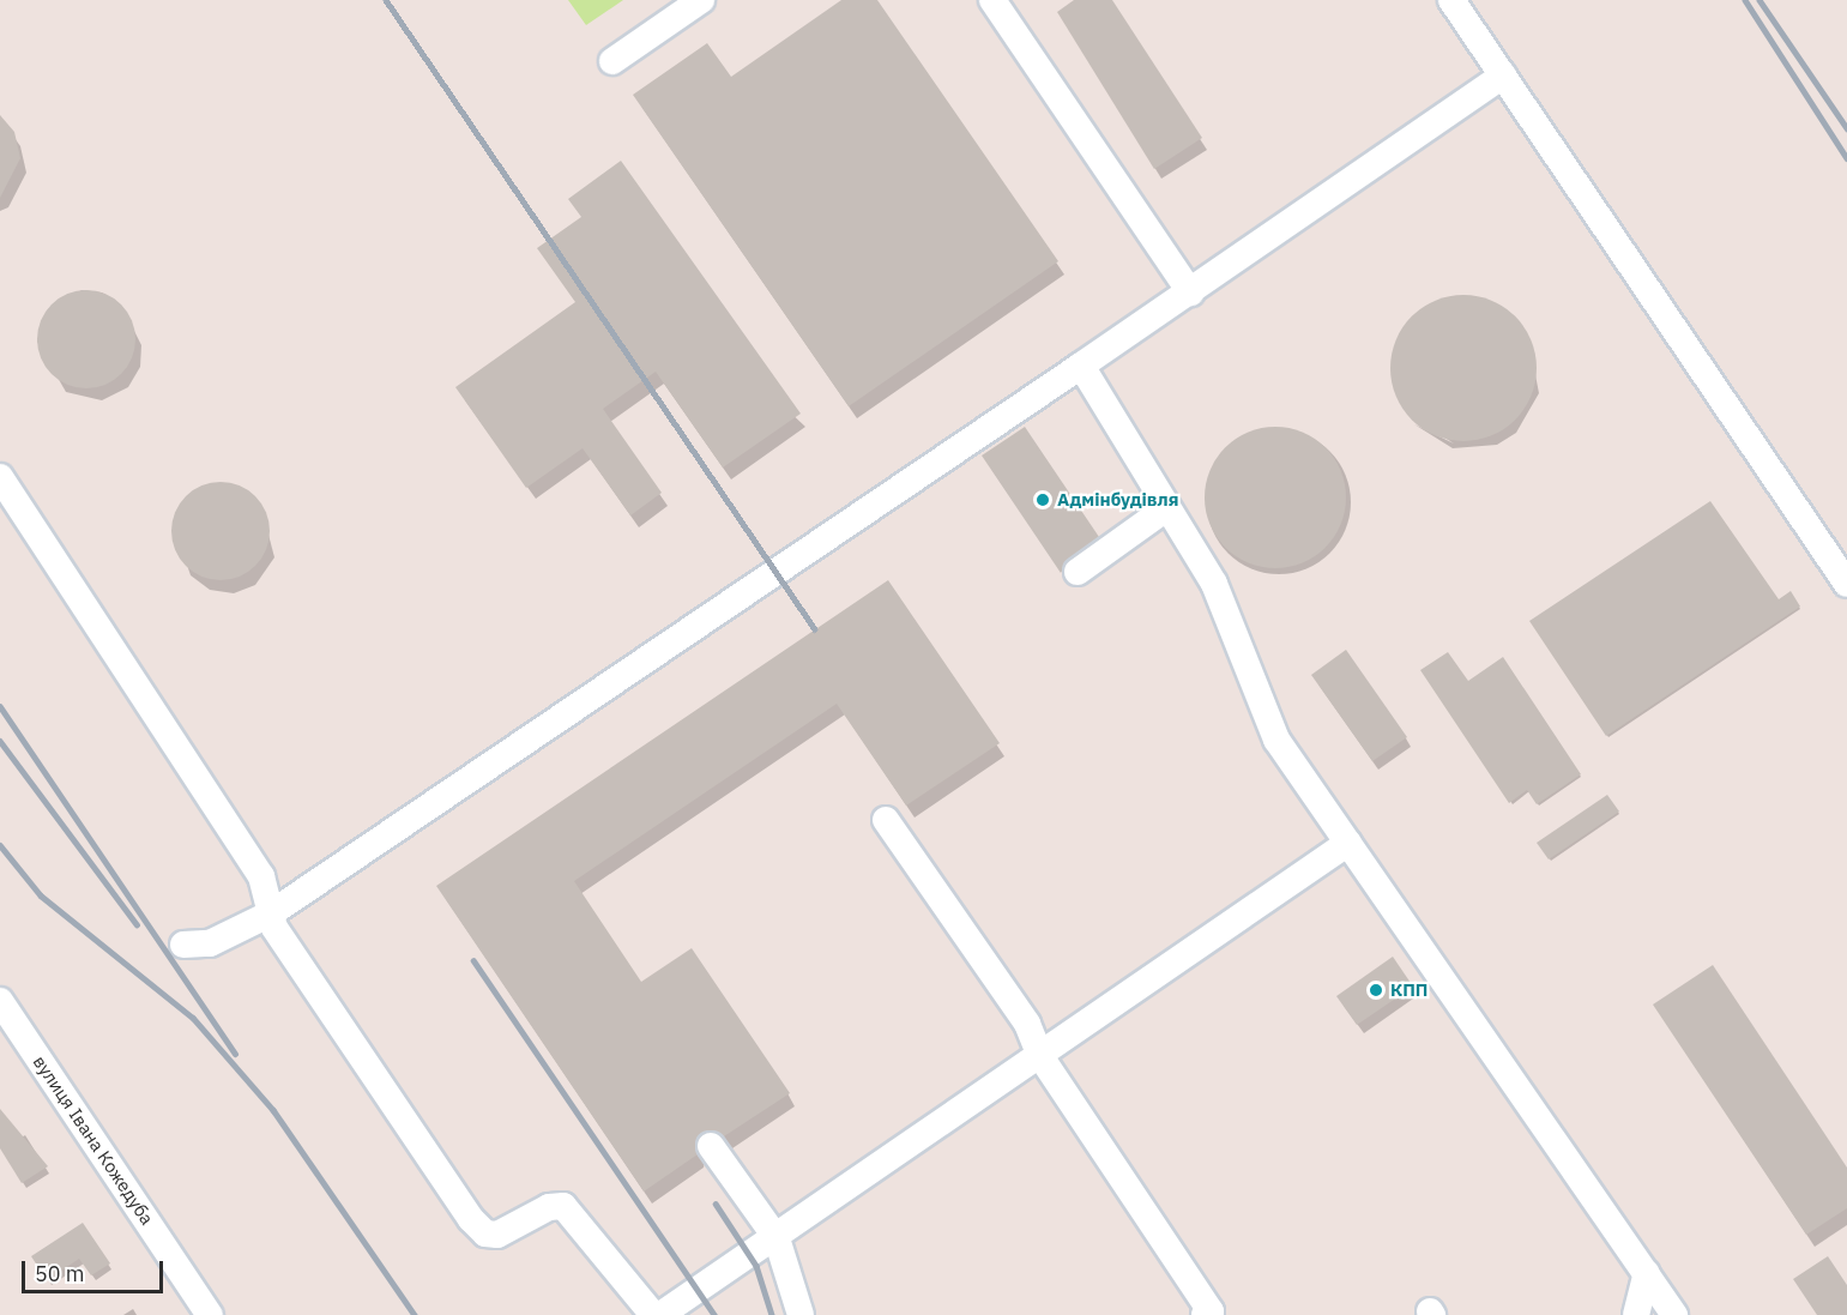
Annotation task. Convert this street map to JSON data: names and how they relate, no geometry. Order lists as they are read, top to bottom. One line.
{"streets":{"street":["вулиця Івана Кожедуба"]},"places":["Адмінбудівля","КПП"],"scale_bar":"50 m"}
